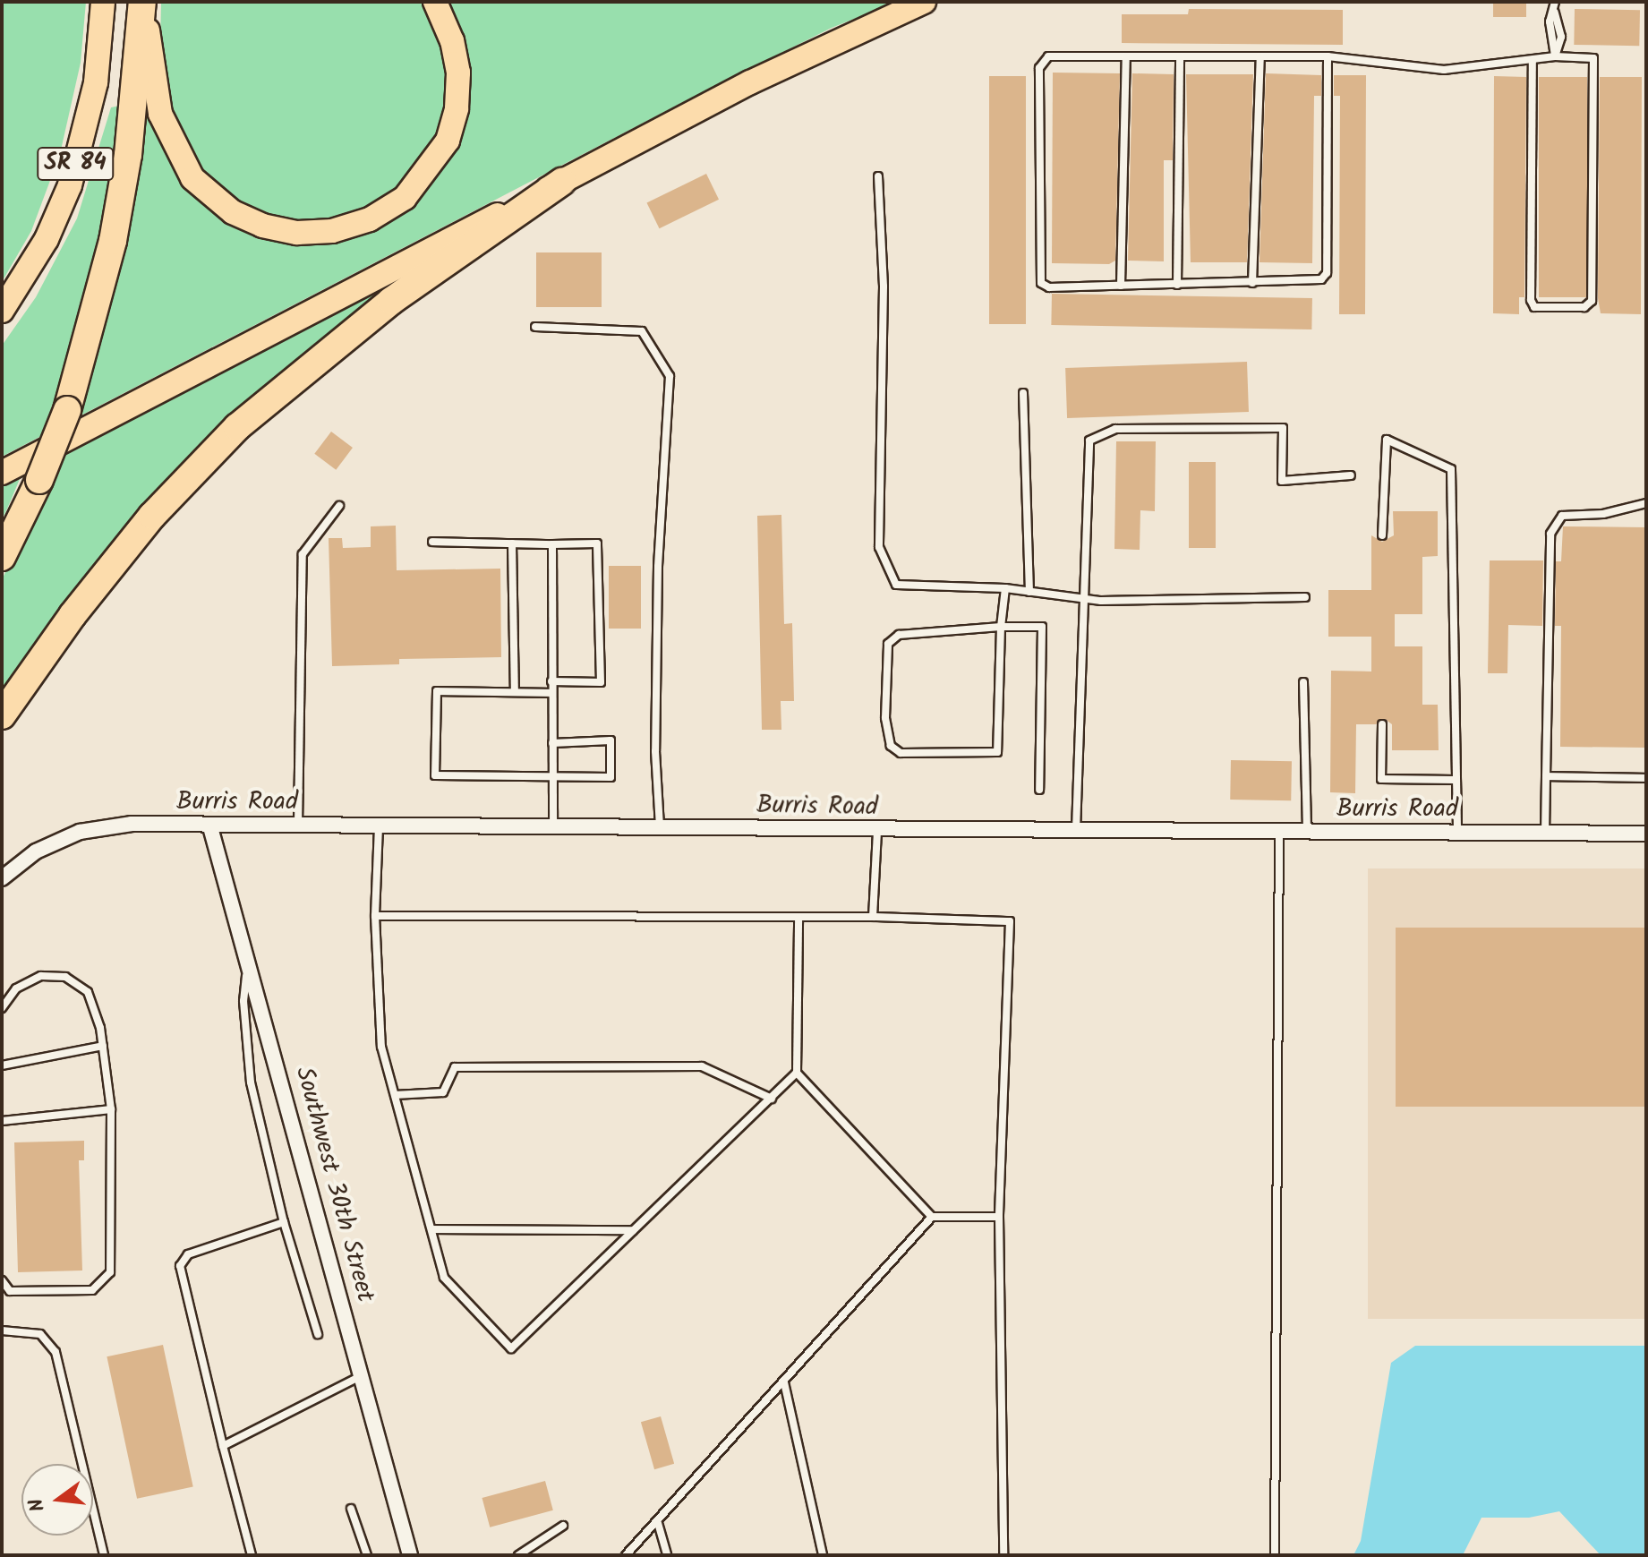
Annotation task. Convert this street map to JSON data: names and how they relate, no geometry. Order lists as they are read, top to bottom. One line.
{"streets":{"main road":["SR 84"],"street":["Burris Road","Southwest 30th Street"]},"crossings":[["Burris Road","Southwest 30th Street"]],"north":"left"}
